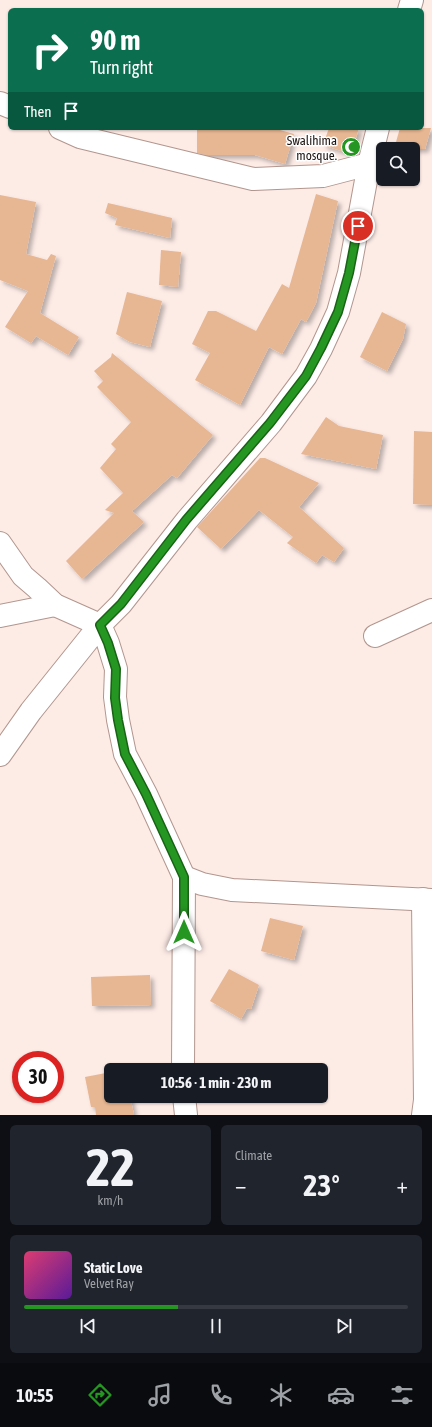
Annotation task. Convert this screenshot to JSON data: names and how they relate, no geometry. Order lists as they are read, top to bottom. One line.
{"places":{"mosque":["Swalihima mosque."]},"page":{"turn":["90 m","Turn right"],"then":"Then","limit":"30","trip":"10:56 · 1 min · 230 m","tile":[["22","km/h"],"Climate"],"heat":["−","23°","+"],"song":["Static Love","Velvet Ray"],"tabs":"10:55"}}
